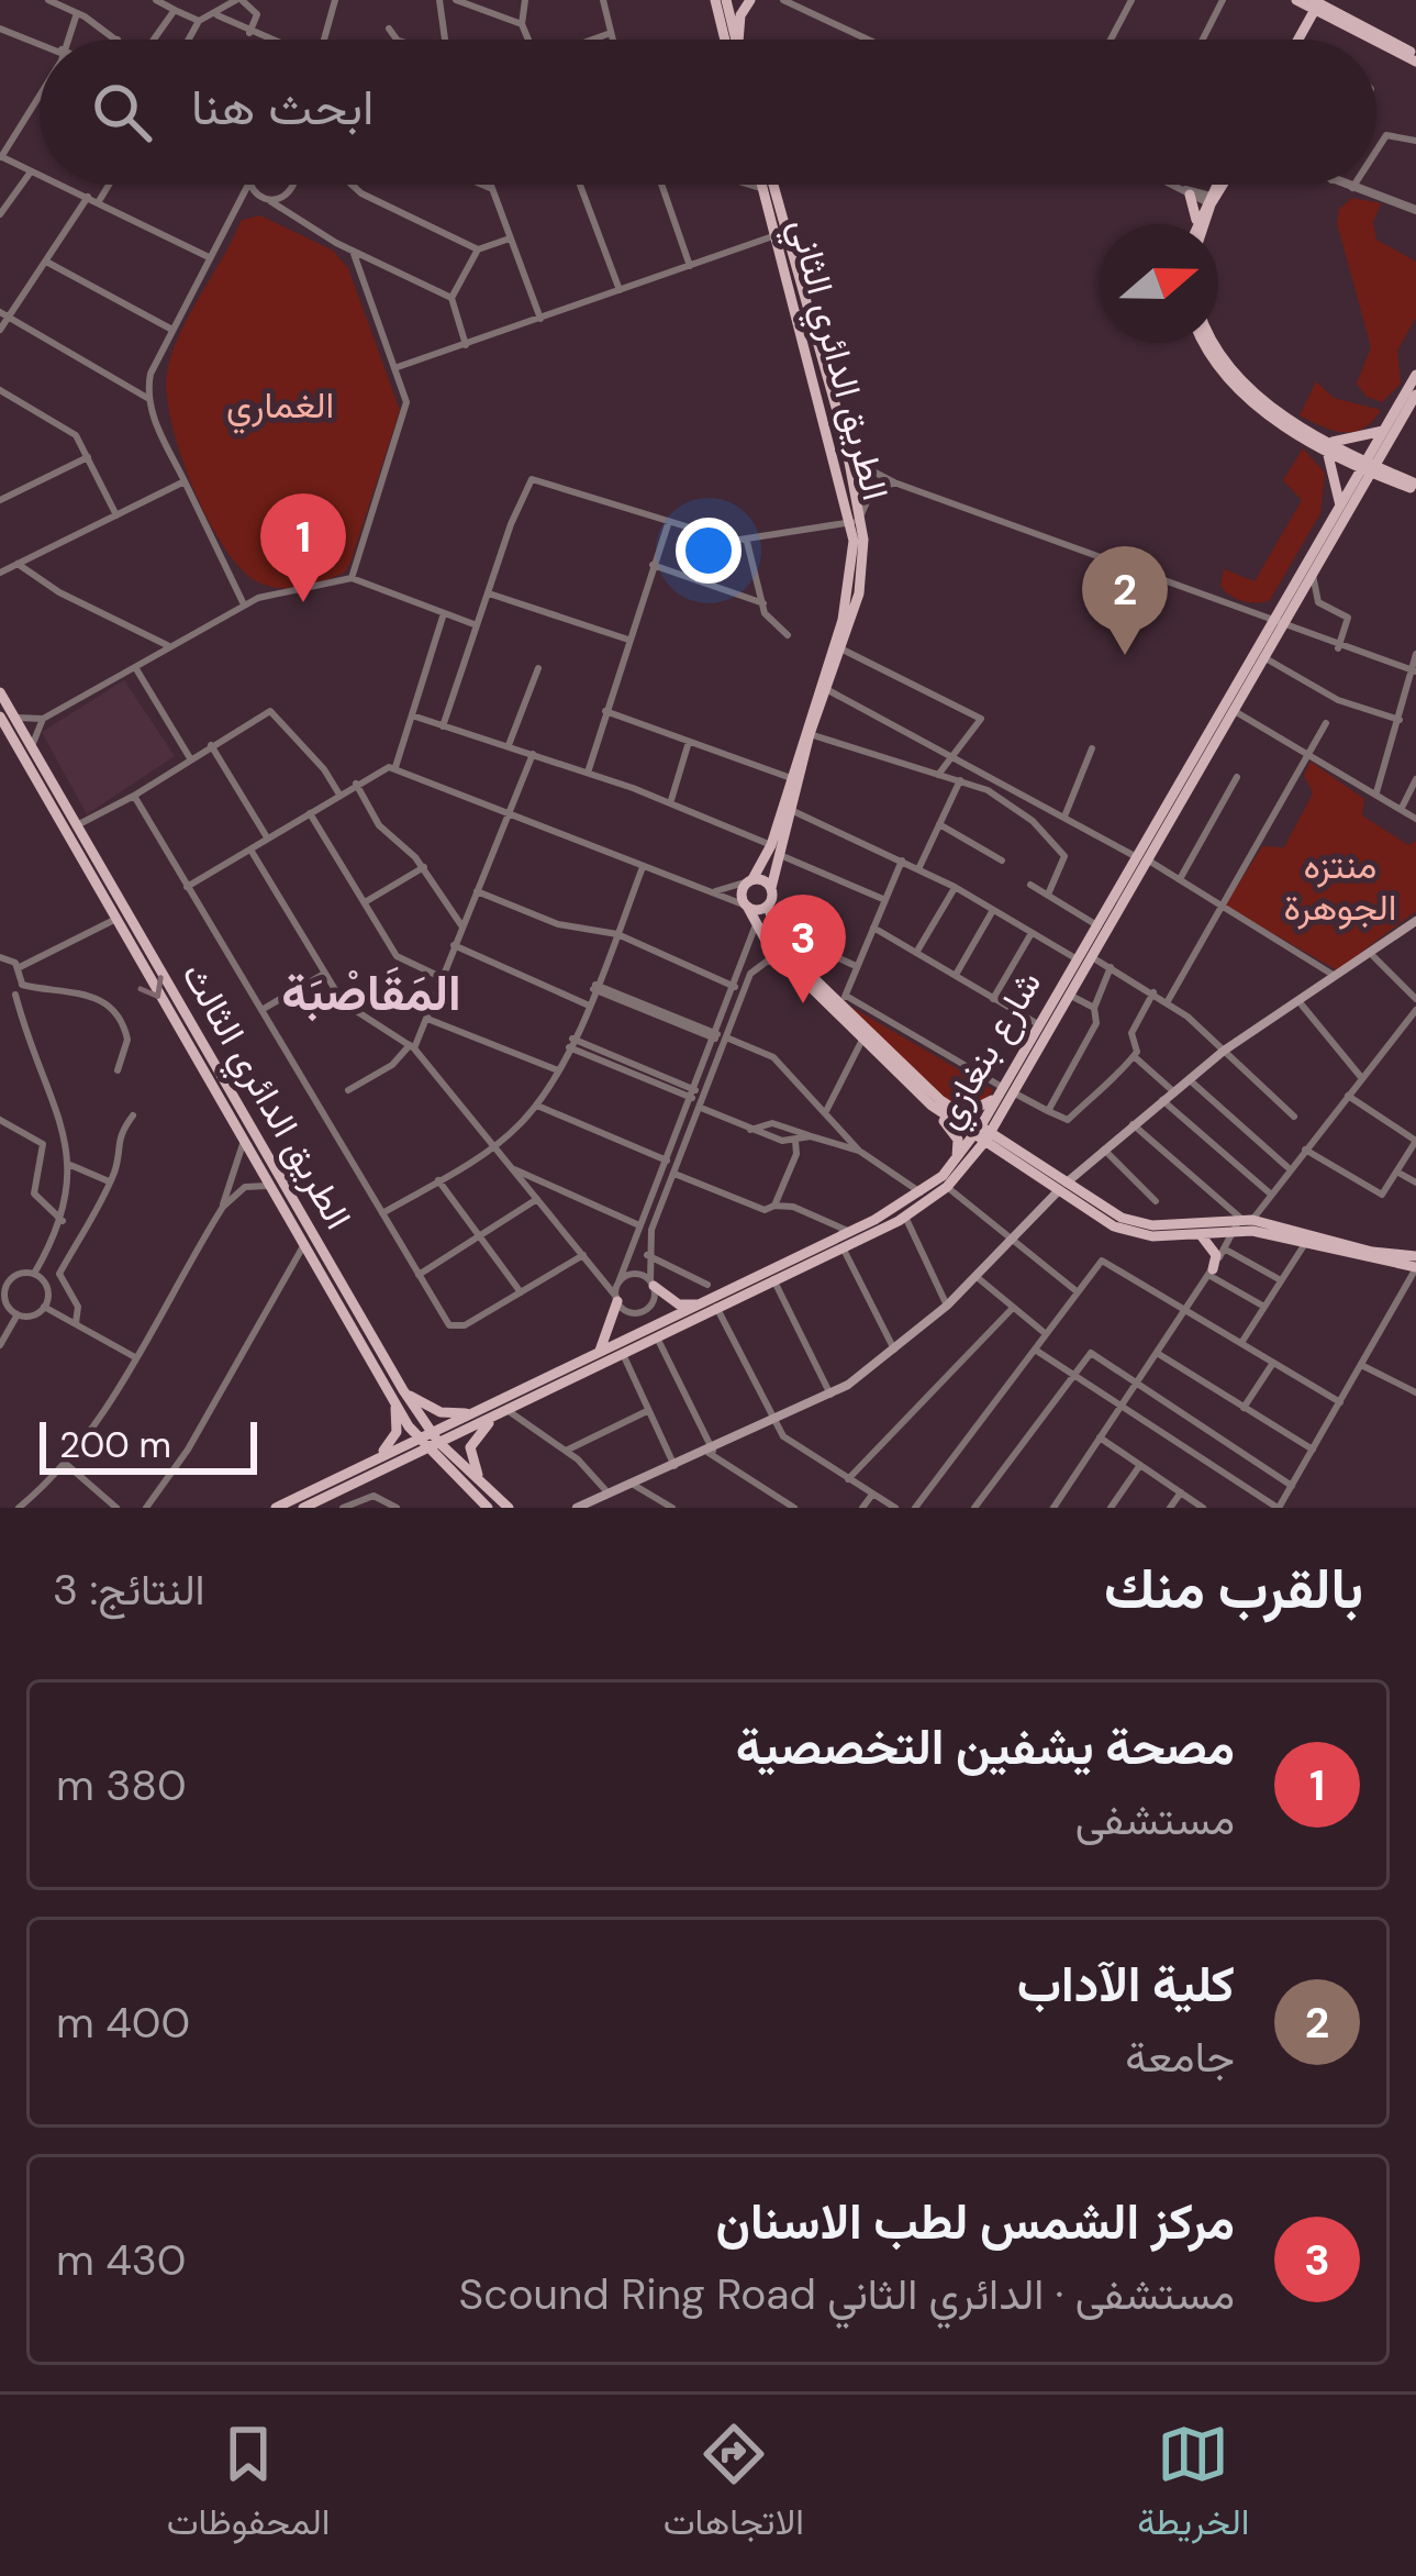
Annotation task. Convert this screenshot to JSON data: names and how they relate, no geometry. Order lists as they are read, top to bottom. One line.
{"streets":{"main road":["الطريق الدائري الثاني","شارع بنغازي","الطريق الدائري الثالث"]},"crossings":[["شارع بنغازي","الطريق الدائري الثالث"]],"districts":["المَقَاصْبَة"],"parks":["الغماري","منتزه الجوهرة"],"scale_bar":"200 m","north":"right","page":{"search":"ابحث هنا","pins":["1","2","3"],"scale":"200 m","heading":["بالقرب منك","النتائج: 3"],"list":[{"mark":"1","name":"مصحة يشفين التخصصية","note":"مستشفى","value":"380 m"},{"mark":"2","name":"كلية الآداب","note":"جامعة","value":"400 m"},{"mark":"3","name":"مركز الشمس لطب الاسنان","note":"مستشفى · الدائري الثاني Scound Ring Road","value":"430 m"}],"nav":["الخريطة","الاتجاهات","المحفوظات"]}}
